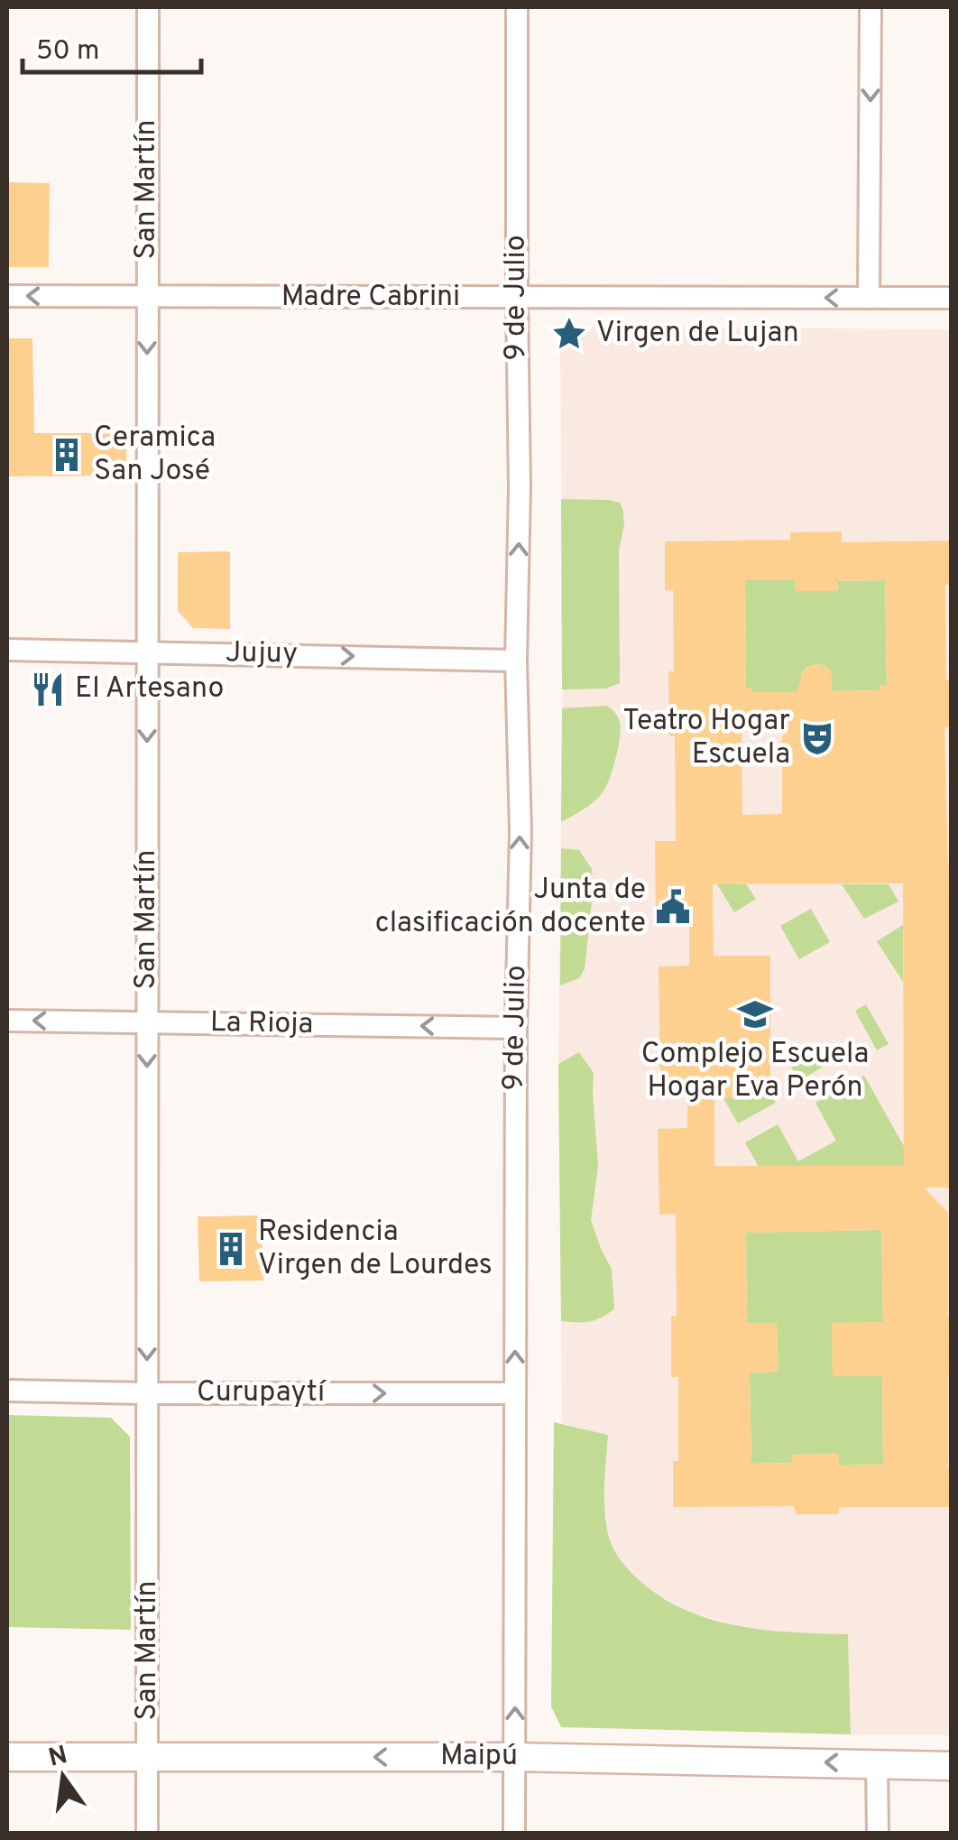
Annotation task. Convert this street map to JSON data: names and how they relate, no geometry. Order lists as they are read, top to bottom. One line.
{"streets":{"street":["San Martín","Madre Cabrini","9 de Julio","Jujuy","La Rioja","Curupaytí","Maipú"]},"crossings":[["San Martín","Madre Cabrini"],["San Martín","Jujuy"],["San Martín","La Rioja"],["San Martín","Curupaytí"],["San Martín","Maipú"],["Madre Cabrini","9 de Julio"],["9 de Julio","Jujuy"],["9 de Julio","La Rioja"],["9 de Julio","Curupaytí"],["9 de Julio","Maipú"]],"one_way":["San Martín","Madre Cabrini","9 de Julio","Jujuy","La Rioja","Curupaytí","Maipú"],"places":{"place":["Virgen de Lujan"],"building":["Ceramica San José","Residencia Virgen de Lourdes"],"restaurant":["El Artesano"],"theatre":["Teatro Hogar Escuela"],"public building":["Junta de clasificación docente"],"school or university":["Complejo Escuela Hogar Eva Perón"]},"scale_bar":"50 m","north":"top"}
